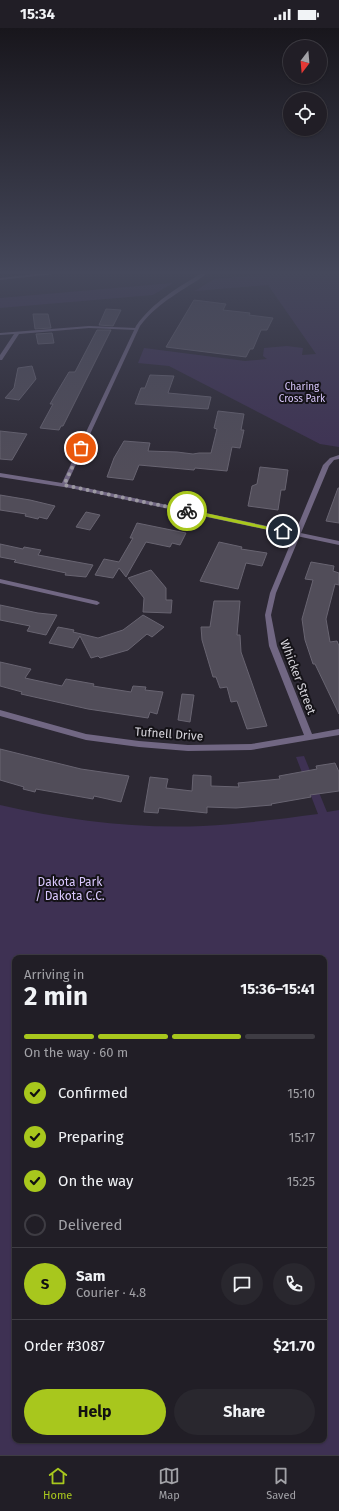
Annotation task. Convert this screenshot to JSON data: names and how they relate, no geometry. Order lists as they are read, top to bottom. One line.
{"streets":{"street":["Whicker Street","Tufnell Drive"]},"crossings":[["Whicker Street","Tufnell Drive"]],"parks":["Charing Cross Park","Dakota Park / Dakota C.C."],"north":"bottom","page":{"status":"15:34","heading":["2 min","Arriving in","15:36–15:41"],"panel":["Sam","Courier · 4.8","Order #3087","$21.70"],"bar":"On the way · 60 m","list":[["Confirmed","15:10"],["Preparing","15:17"],["On the way","15:25"],"Delivered"],"round":"S","buttons":["Help","Share"],"tabs":["Home","Map","Saved"]}}
